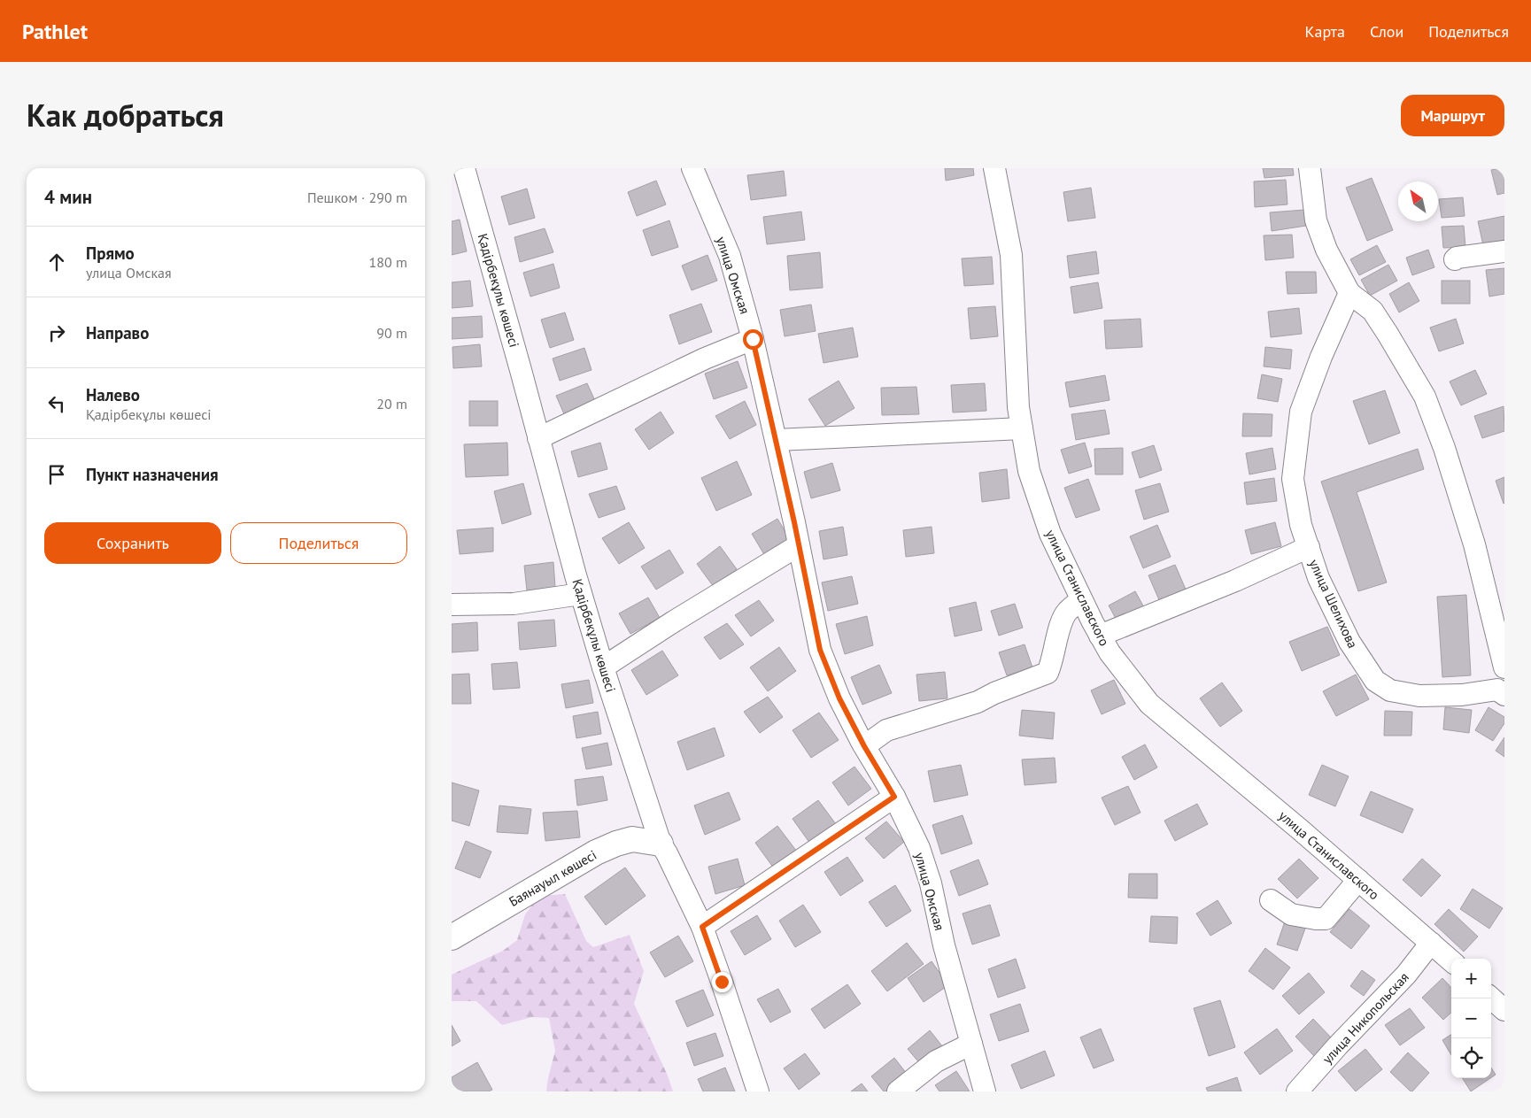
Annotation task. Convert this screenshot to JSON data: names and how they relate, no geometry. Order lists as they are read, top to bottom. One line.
{"streets":{"street":["улица Омская","Қадірбекұлы көшесі","улица Станиславского","улица Шелихова","Баянауыл көшесі","улица Никопольская"]},"crossings":[["Қадірбекұлы көшесі","Баянауыл көшесі"],["улица Станиславского","улица Никопольская"]],"north":"top left","page":{"header":"Pathlet","nav":["Карта","Слои","Поделиться"],"title":"Как добраться","buttons":["Маршрут",["Сохранить","Поделиться"]],"heading":["4 мин","Пешком · 290 m"],"list":[["Прямо","улица Омская","180 m"],["Направо","90 m"],["Налево","Қадірбекұлы көшесі","20 m"],"Пункт назначения"],"map_buttons":["+","−"]}}
